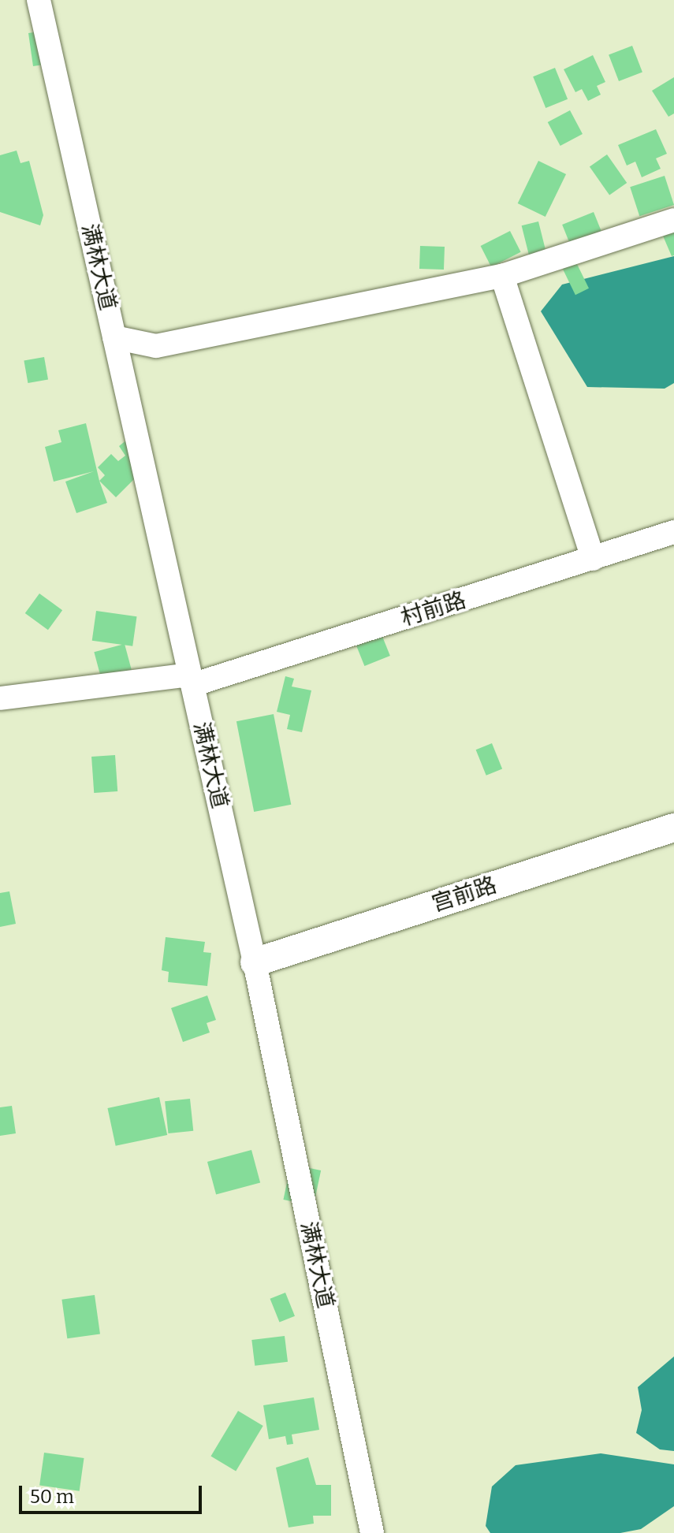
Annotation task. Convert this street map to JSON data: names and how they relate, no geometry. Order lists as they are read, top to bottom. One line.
{"streets":{"street":["满林大道","村前路","宫前路"]},"crossings":[["满林大道","村前路"],["满林大道","宫前路"]],"scale_bar":"50 m"}
